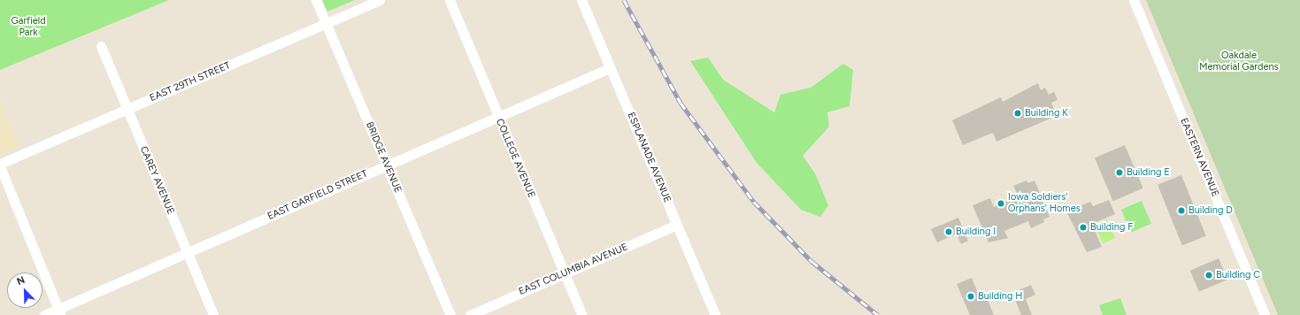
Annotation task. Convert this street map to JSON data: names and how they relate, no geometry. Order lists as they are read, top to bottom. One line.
{"streets":{"street":["EAST 29TH STREET","BRIDGE AVENUE","ESPLANADE AVENUE","EASTERN AVENUE","COLLEGE AVENUE","CAREY AVENUE","EAST GARFIELD STREET","EAST COLUMBIA AVENUE"]},"crossings":[["EAST 29TH STREET","BRIDGE AVENUE"],["EAST 29TH STREET","CAREY AVENUE"],["BRIDGE AVENUE","EAST GARFIELD STREET"],["ESPLANADE AVENUE","EAST GARFIELD STREET"],["ESPLANADE AVENUE","EAST COLUMBIA AVENUE"],["COLLEGE AVENUE","EAST GARFIELD STREET"],["COLLEGE AVENUE","EAST COLUMBIA AVENUE"],["CAREY AVENUE","EAST GARFIELD STREET"]],"parks":["Garfield Park","Oakdale Memorial Gardens"],"places":["Building K","Building E","Iowa Soldiers' Orphans' Homes","Building D","Building F","Building I","Building C","Building H"],"north":"top left"}
